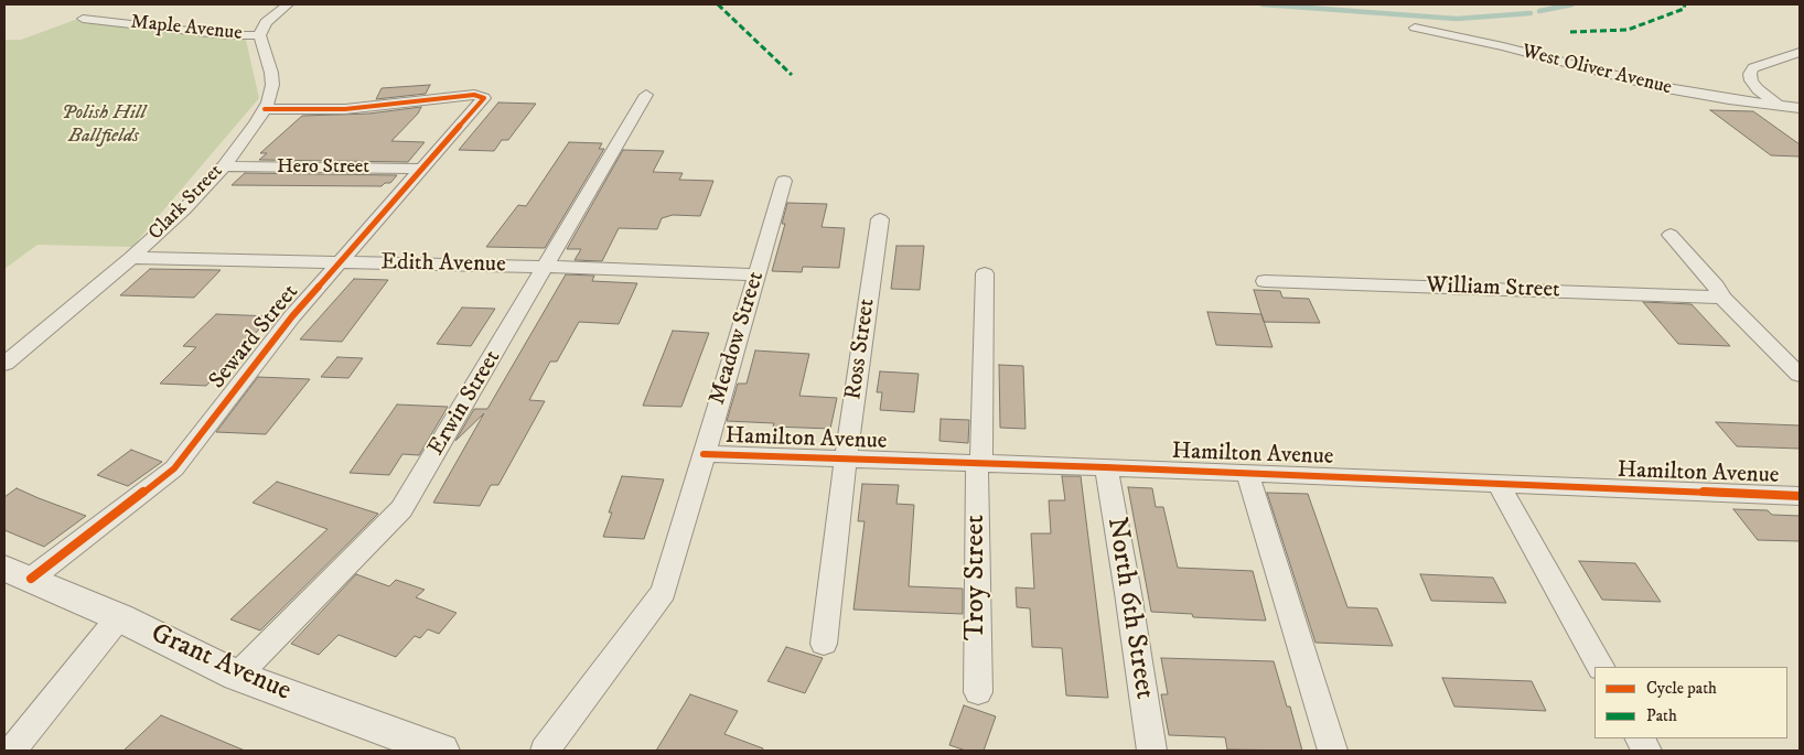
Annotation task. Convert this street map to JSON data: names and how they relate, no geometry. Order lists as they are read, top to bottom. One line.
{"streets":{"street":["Maple Avenue","West Oliver Avenue","Hero Street","Clark Street","Edith Avenue","William Street","Seward Street","Meadow Street","Ross Street","Erwin Street","Hamilton Avenue","Troy Street","North 6th Street","Grant Avenue"]},"crossings":[["Maple Avenue","Clark Street"],["Hero Street","Clark Street"],["Hero Street","Seward Street"],["Clark Street","Edith Avenue"],["Clark Street","Seward Street"],["Edith Avenue","Seward Street"],["Edith Avenue","Meadow Street"],["Edith Avenue","Erwin Street"],["Seward Street","Grant Avenue"],["Meadow Street","Hamilton Avenue"],["Ross Street","Hamilton Avenue"],["Erwin Street","Grant Avenue"],["Hamilton Avenue","Troy Street"],["Hamilton Avenue","North 6th Street"]],"parks":["Polish Hill Ballfields"],"legend":["Cycle path","Path"]}
